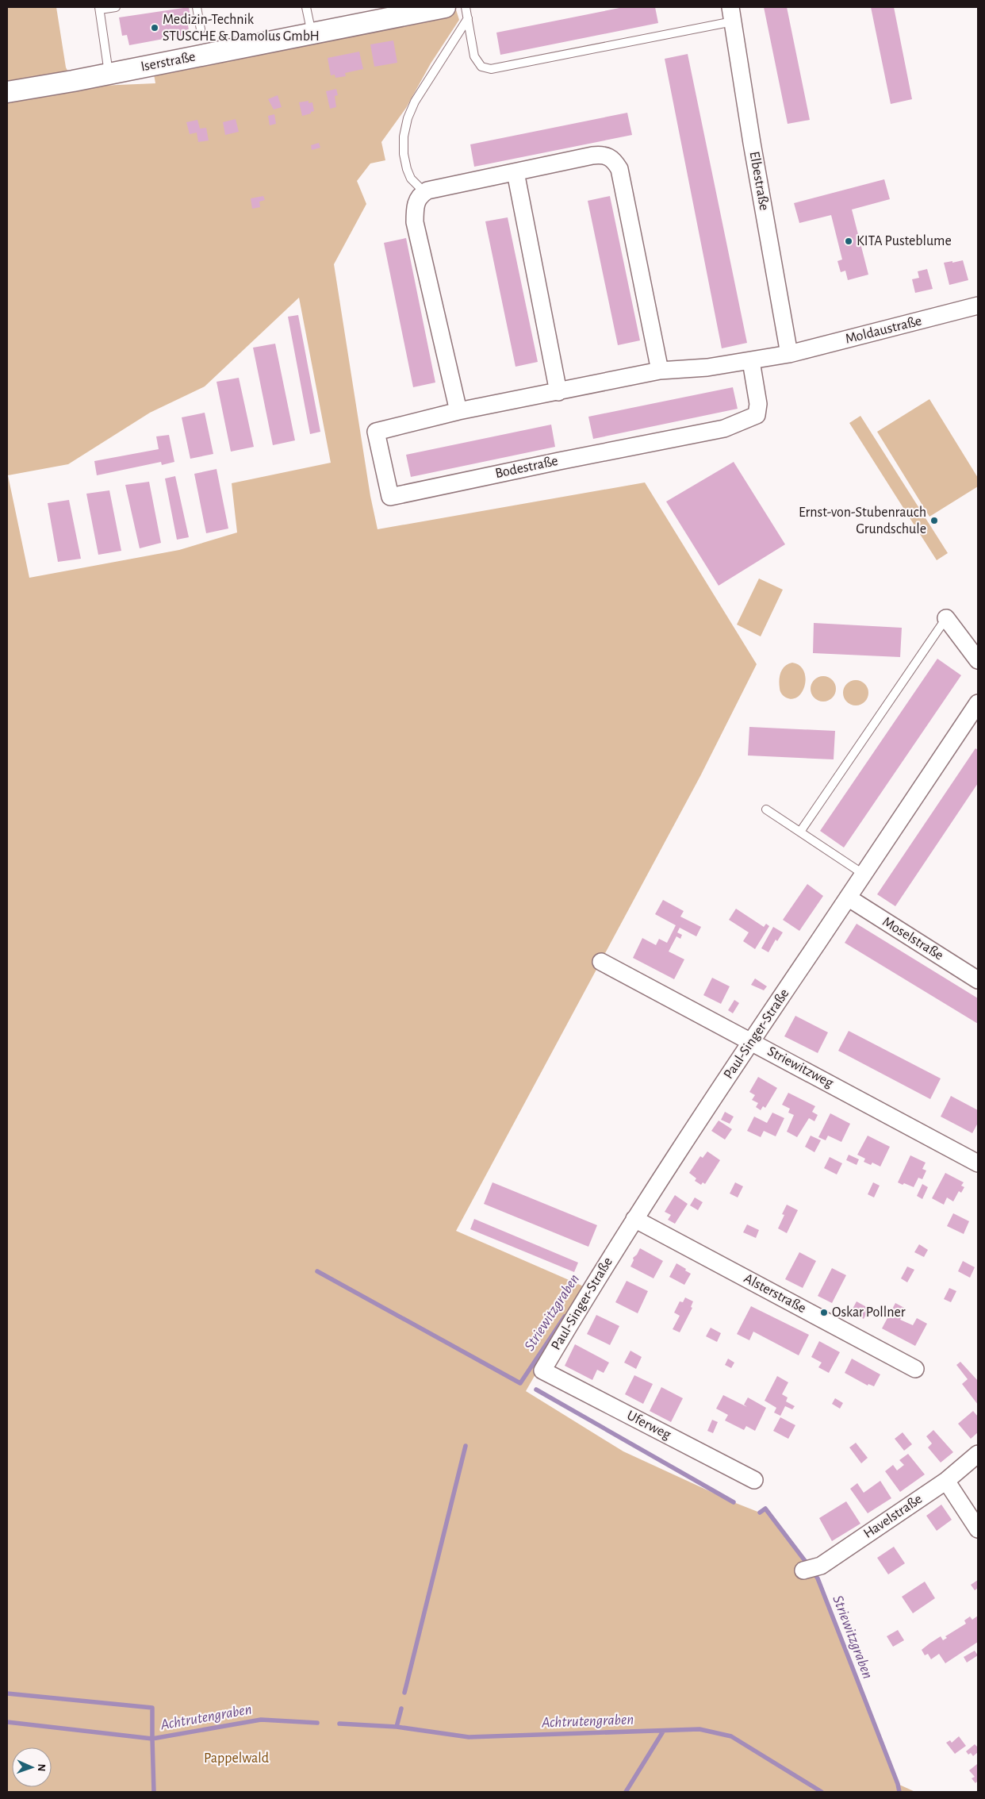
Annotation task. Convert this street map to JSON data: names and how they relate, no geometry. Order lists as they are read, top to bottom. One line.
{"streets":{"street":["Iserstraße","Elbestraße","Moldaustraße","Bodestraße","Moselstraße","Paul-Singer-Straße","Striewitzweg","Alsterstraße","Uferweg","Havelstraße"]},"crossings":[["Elbestraße","Moldaustraße"],["Elbestraße","Bodestraße"],["Moldaustraße","Bodestraße"],["Moselstraße","Paul-Singer-Straße"],["Paul-Singer-Straße","Striewitzweg"],["Paul-Singer-Straße","Alsterstraße"],["Paul-Singer-Straße","Uferweg"]],"water":["Striewitzgraben","Achtrutengraben"],"parks":["Pappelwald"],"places":["Medizin-Technik STUSCHE & Damolus GmbH","KITA Pusteblume","Ernst-von-Stubenrauch Grundschule","Oskar Pollner"],"north":"right"}
